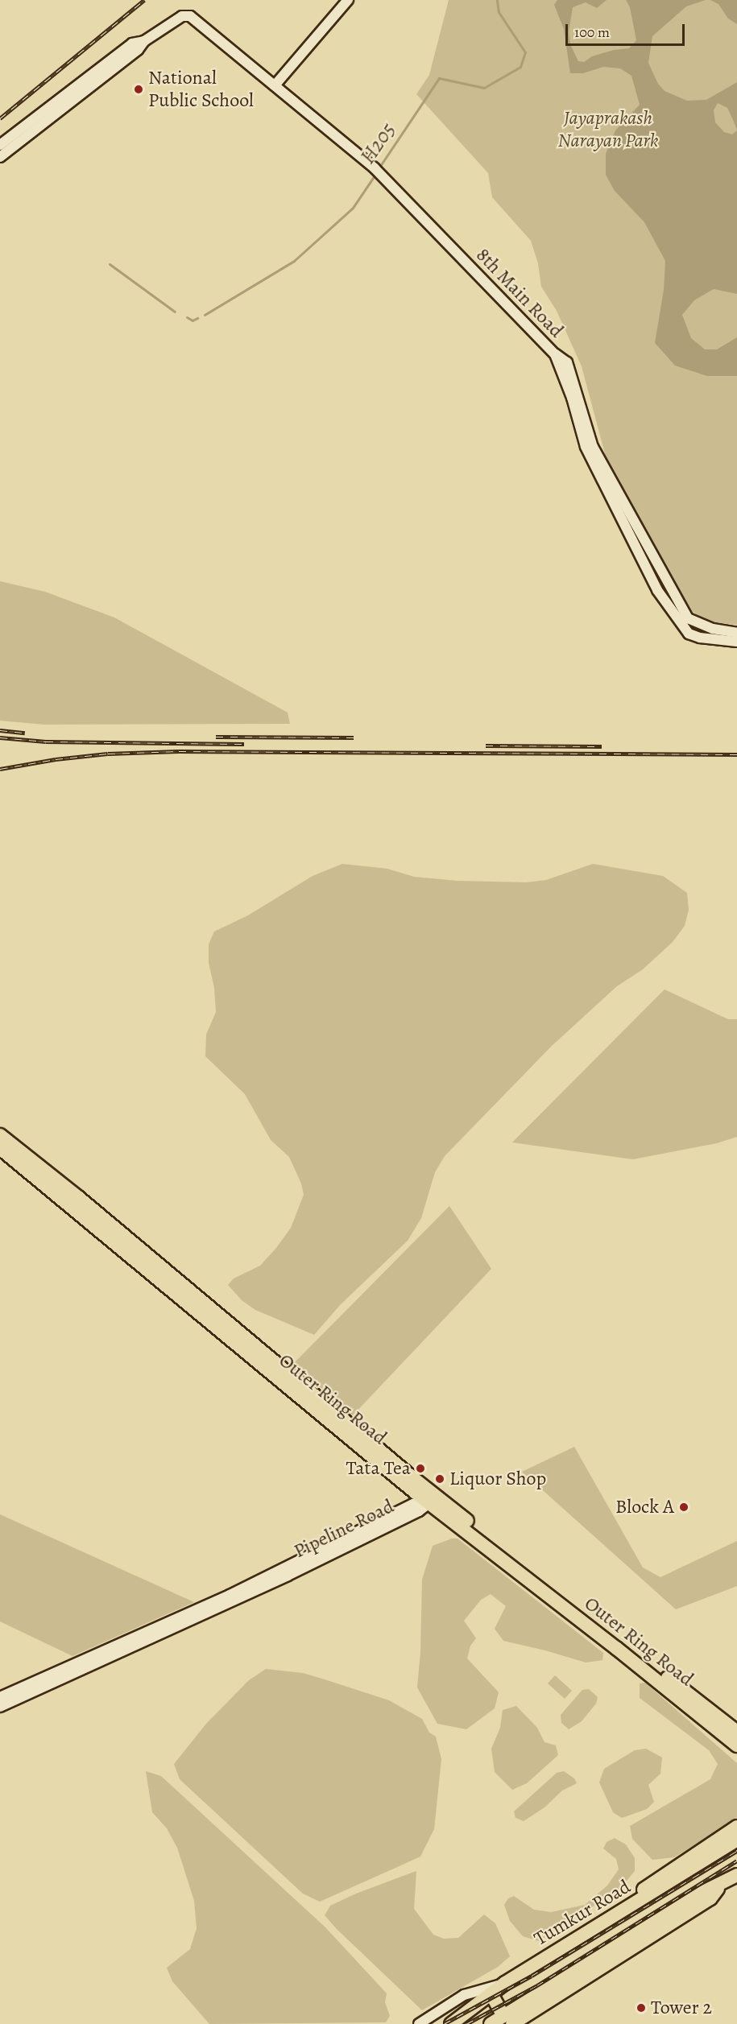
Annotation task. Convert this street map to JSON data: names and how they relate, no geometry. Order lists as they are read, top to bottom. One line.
{"streets":{"highway":["Outer Ring Road","Tumkur Road"],"street":["8th Main Road","Pipeline Road"]},"crossings":[["Outer Ring Road","Pipeline Road"]],"water":["H205"],"parks":["Jayaprakash Narayan Park"],"places":["National Public School","Tata Tea","Liquor Shop","Block A","Tower 2"],"scale_bar":"100 m"}
